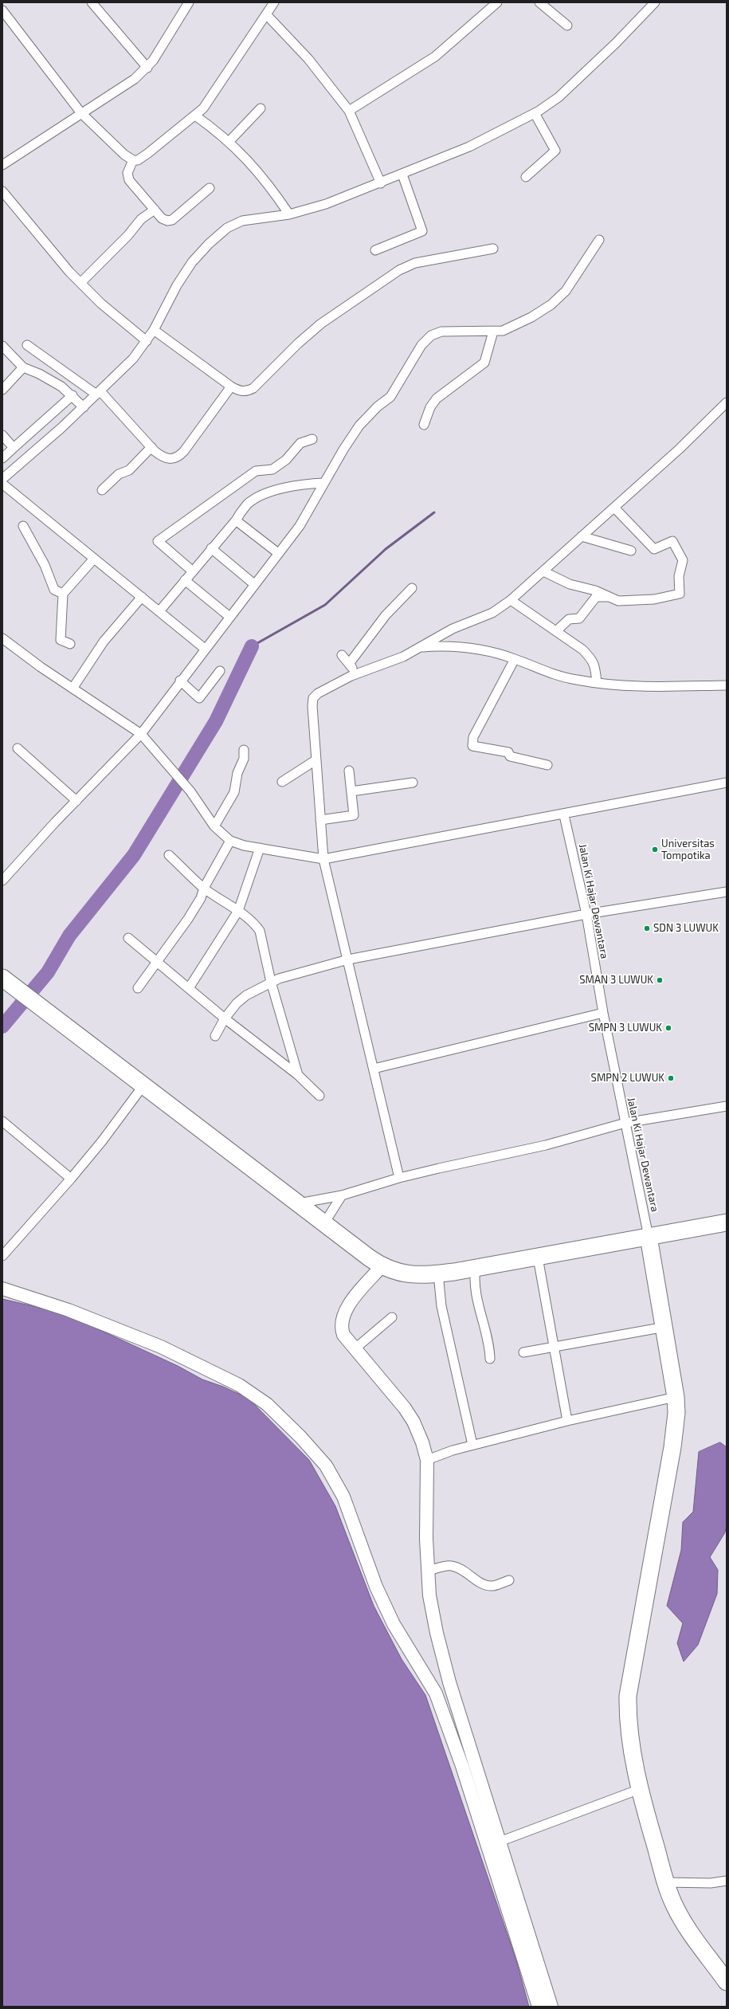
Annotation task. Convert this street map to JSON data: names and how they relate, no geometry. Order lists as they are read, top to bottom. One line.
{"streets":{"street":["Jalan Ki Hajar Dewantara"]},"places":["Universitas Tompotika","SDN 3 LUWUK","SMAN 3 LUWUK","SMPN 3 LUWUK","SMPN 2 LUWUK"]}
